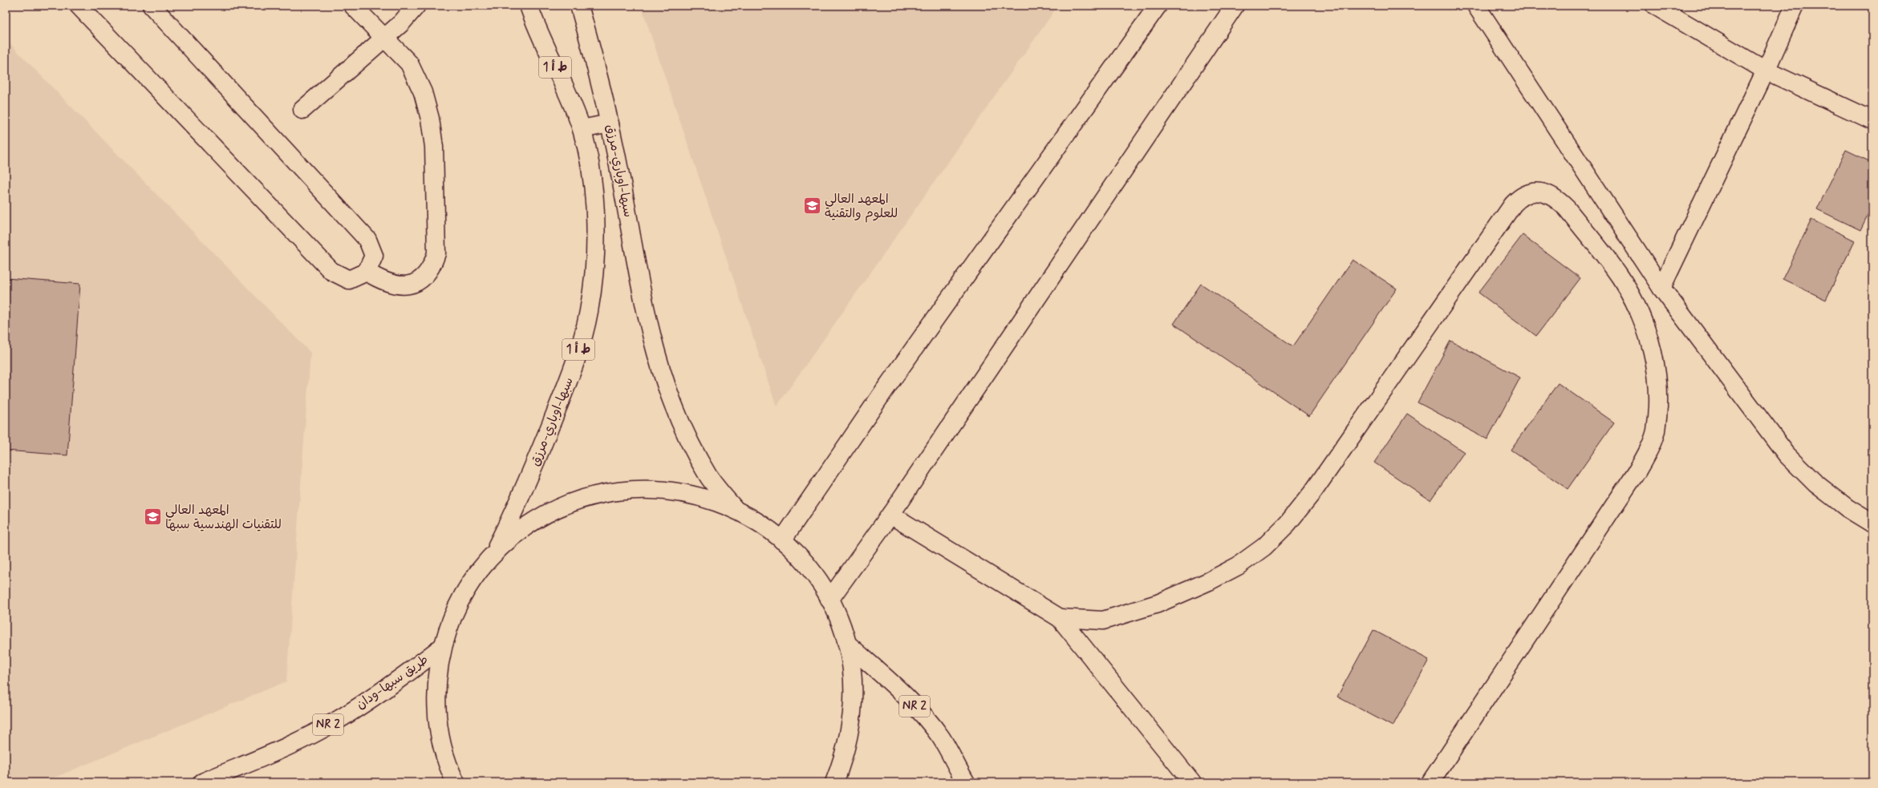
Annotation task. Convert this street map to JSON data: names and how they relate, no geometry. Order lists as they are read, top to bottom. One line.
{"streets":{"main road":["ط أ 1","سبها-اوباري-مرزق","طريق سبها-ودان","NR 2"]},"places":{"school or university":["المعهد العالي للعلوم والتقنية","المعهد العالي للتقنيات الهندسية سبها"]}}
